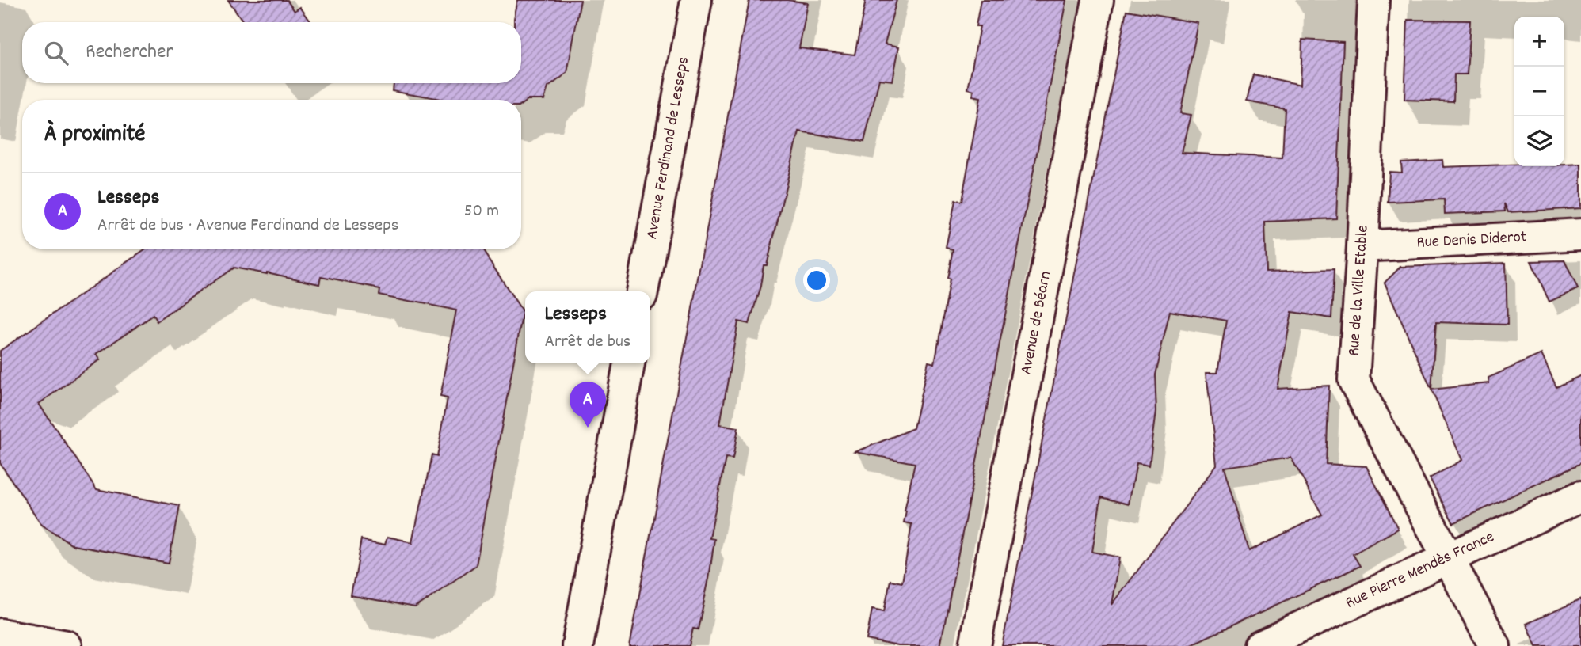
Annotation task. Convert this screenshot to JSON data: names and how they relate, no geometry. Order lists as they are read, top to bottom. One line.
{"streets":{"street":["Avenue Ferdinand de Lesseps","Rue Denis Diderot","Rue de la Ville Etable","Avenue de Béarn","Rue Pierre Mendès France"]},"crossings":[["Rue Denis Diderot","Rue de la Ville Etable"],["Rue de la Ville Etable","Rue Pierre Mendès France"]],"page":{"map_buttons":["+","−"],"search":"Rechercher","heading":"À proximité","list":[{"mark":"A","name":"Lesseps","note":"Arrêt de bus · Avenue Ferdinand de Lesseps","value":"50 m"}],"popup":["Lesseps","Arrêt de bus"],"pins":"A"}}
